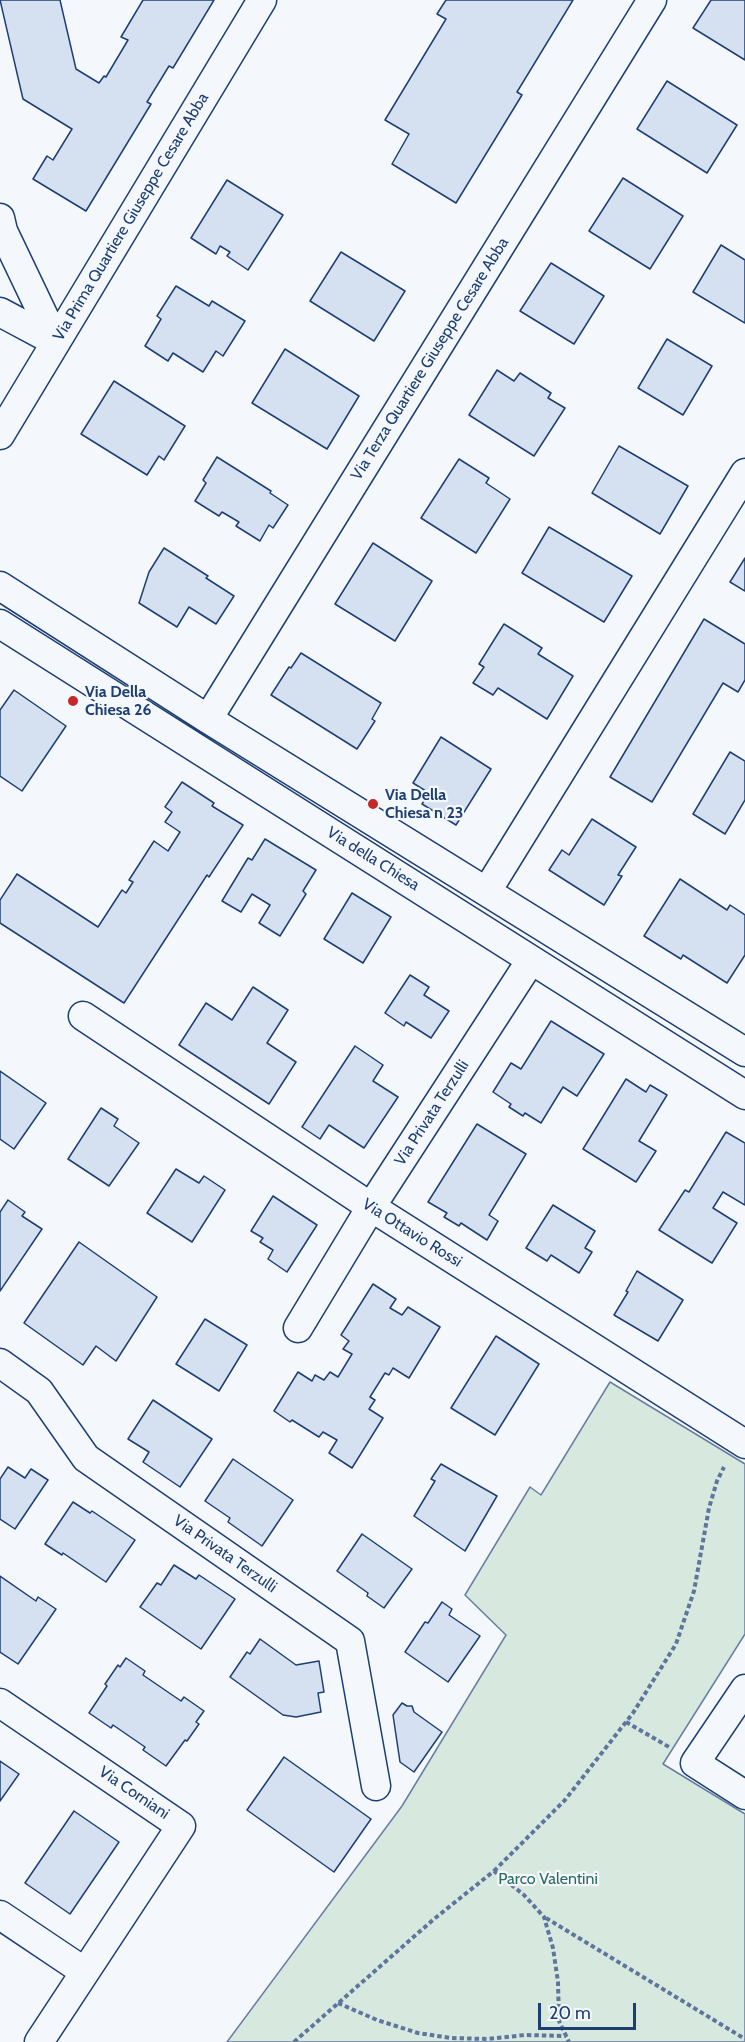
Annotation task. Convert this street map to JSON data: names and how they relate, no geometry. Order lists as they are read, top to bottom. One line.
{"streets":{"street":["Via Prima Quartiere Giuseppe Cesare Abba","Via Terza Quartiere Giuseppe Cesare Abba","Via della Chiesa","Via Privata Terzulli","Via Ottavio Rossi","Via Corniani"]},"crossings":[["Via Terza Quartiere Giuseppe Cesare Abba","Via della Chiesa"],["Via della Chiesa","Via Privata Terzulli"],["Via Privata Terzulli","Via Ottavio Rossi"]],"parks":["Parco Valentini"],"places":["Via Della Chiesa 26","Via Della Chiesa n 23"],"scale_bar":"20 m"}
